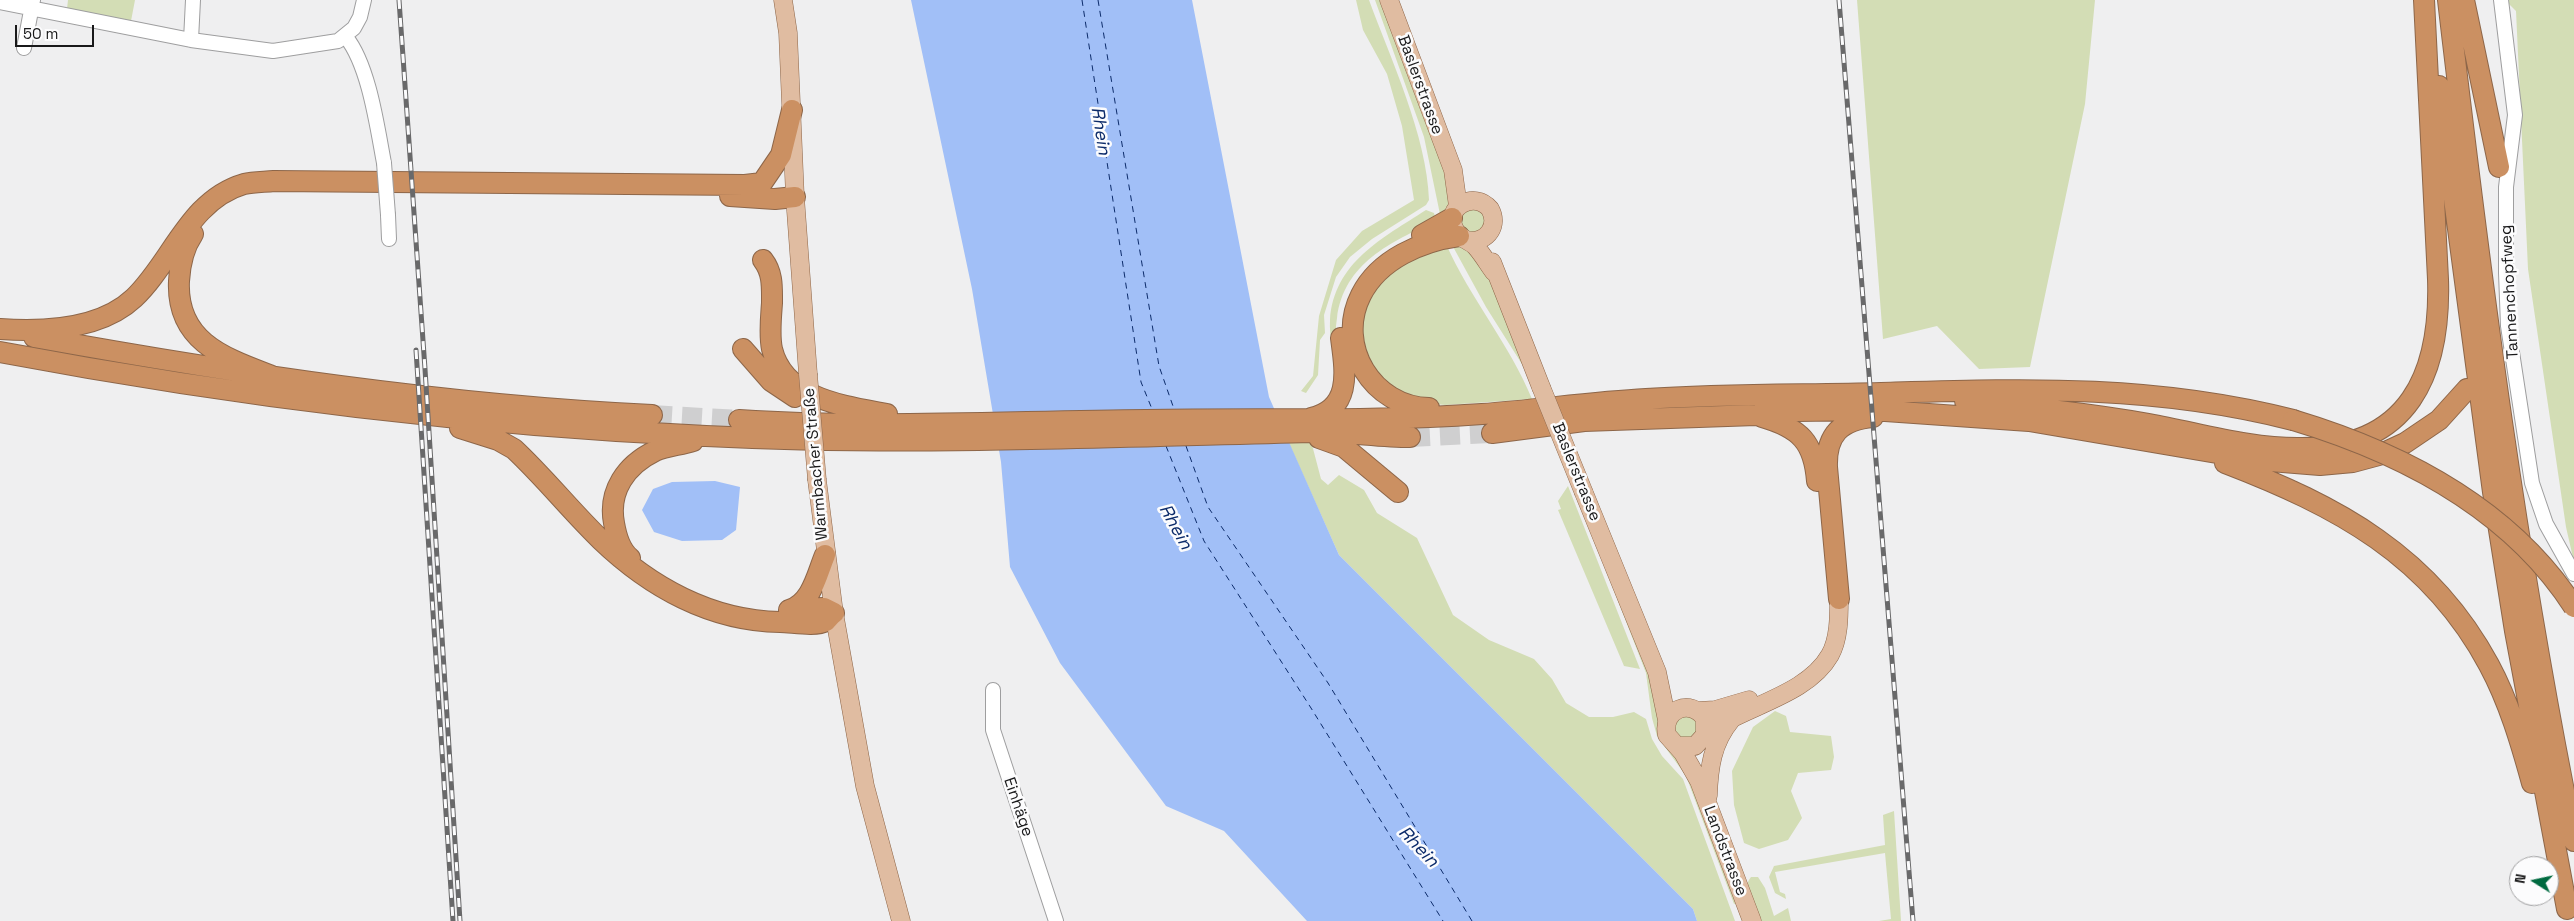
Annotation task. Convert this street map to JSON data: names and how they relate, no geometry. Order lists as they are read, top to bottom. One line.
{"streets":{"main road":["Baslerstrasse","Warmbacher Straße","Landstrasse"],"street":["Tannenchopfweg","Einhäge"]},"crossings":[["Baslerstrasse","Landstrasse"]],"water":["Rhein"],"scale_bar":"50 m","north":"left"}
